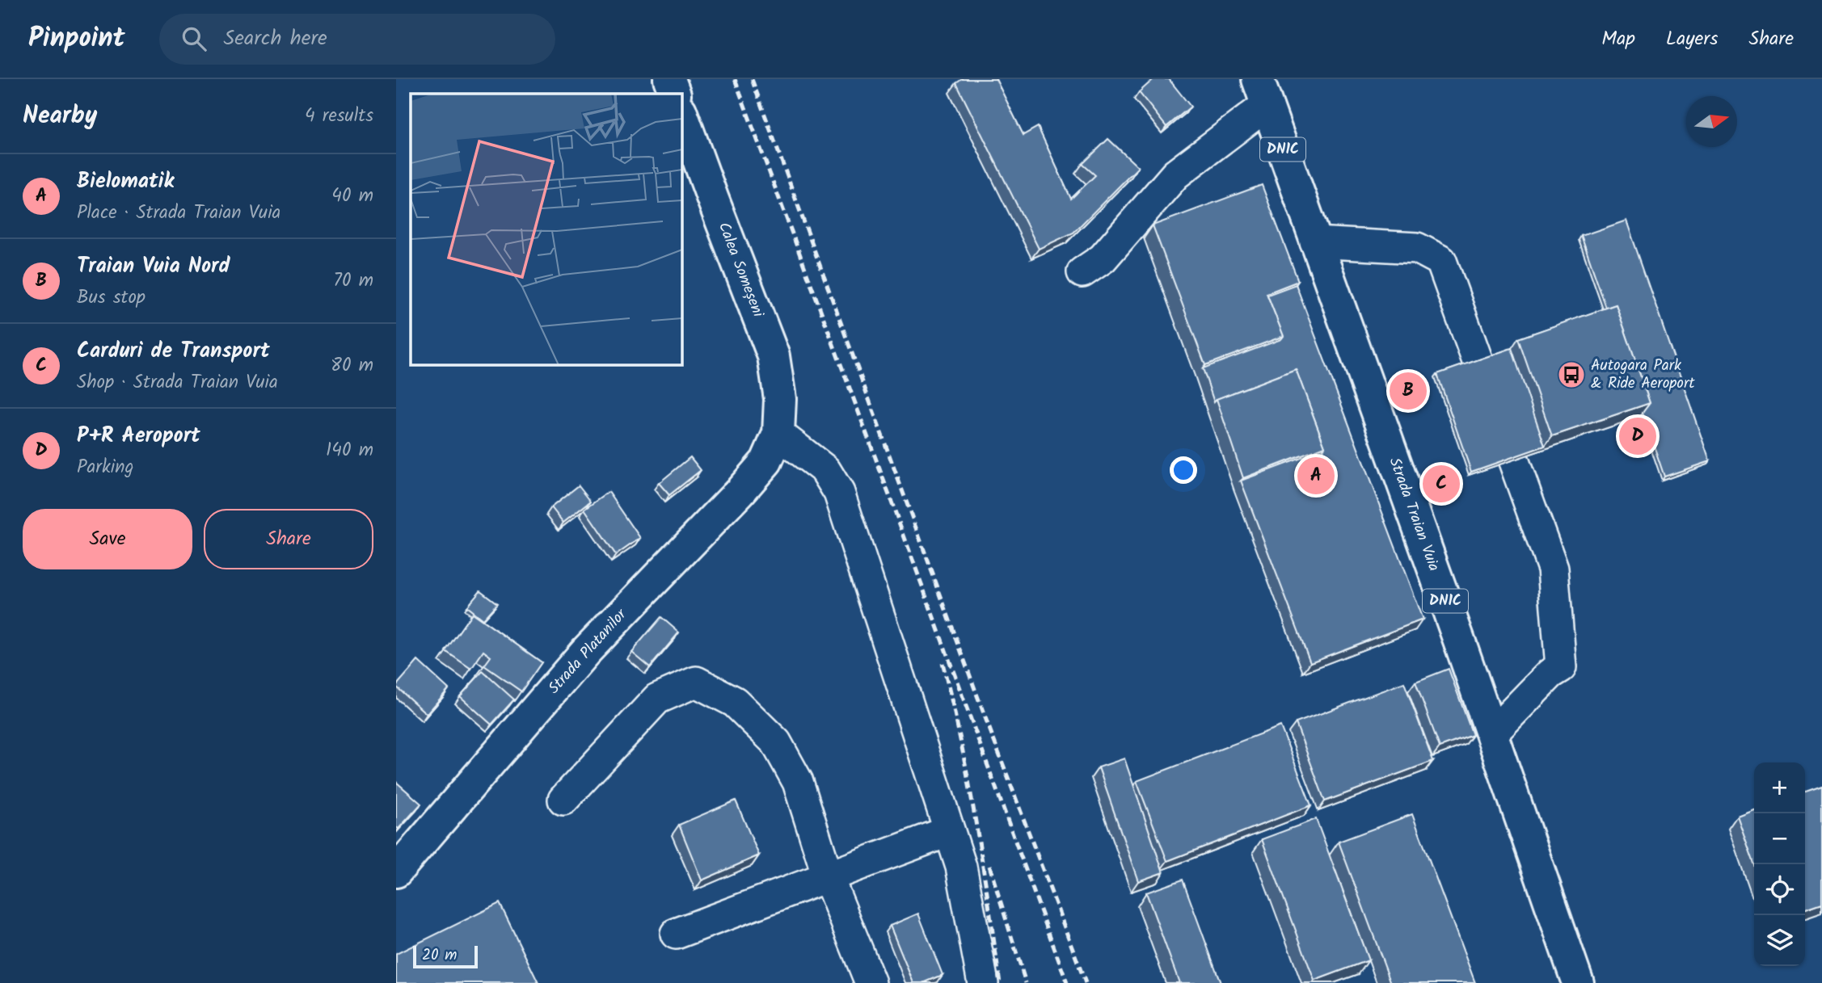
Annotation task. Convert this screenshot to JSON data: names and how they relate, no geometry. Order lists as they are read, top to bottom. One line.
{"streets":{"main road":["DN1C","Calea Someșeni","Strada Traian Vuia","Strada Platanilor"]},"crossings":[["Calea Someșeni","Strada Platanilor"]],"places":{"bus stop":["Autogara Park & Ride Aeroport"]},"scale_bar":"20 m","north":"right","page":{"header":"Pinpoint","search":"Search here","nav":["Map","Layers","Share"],"heading":["Nearby","4 results"],"list":[{"mark":"A","name":"Bielomatik","note":"Place · Strada Traian Vuia","value":"40 m"},{"mark":"B","name":"Traian Vuia Nord","note":"Bus stop","value":"70 m"},{"mark":"C","name":"Carduri de Transport","note":"Shop · Strada Traian Vuia","value":"80 m"},{"mark":"D","name":"P+R Aeroport","note":"Parking","value":"140 m"}],"pins":["B","D","A","C"],"buttons":["Save","Share"],"map_buttons":["+","−"],"scale":"20 m"}}
